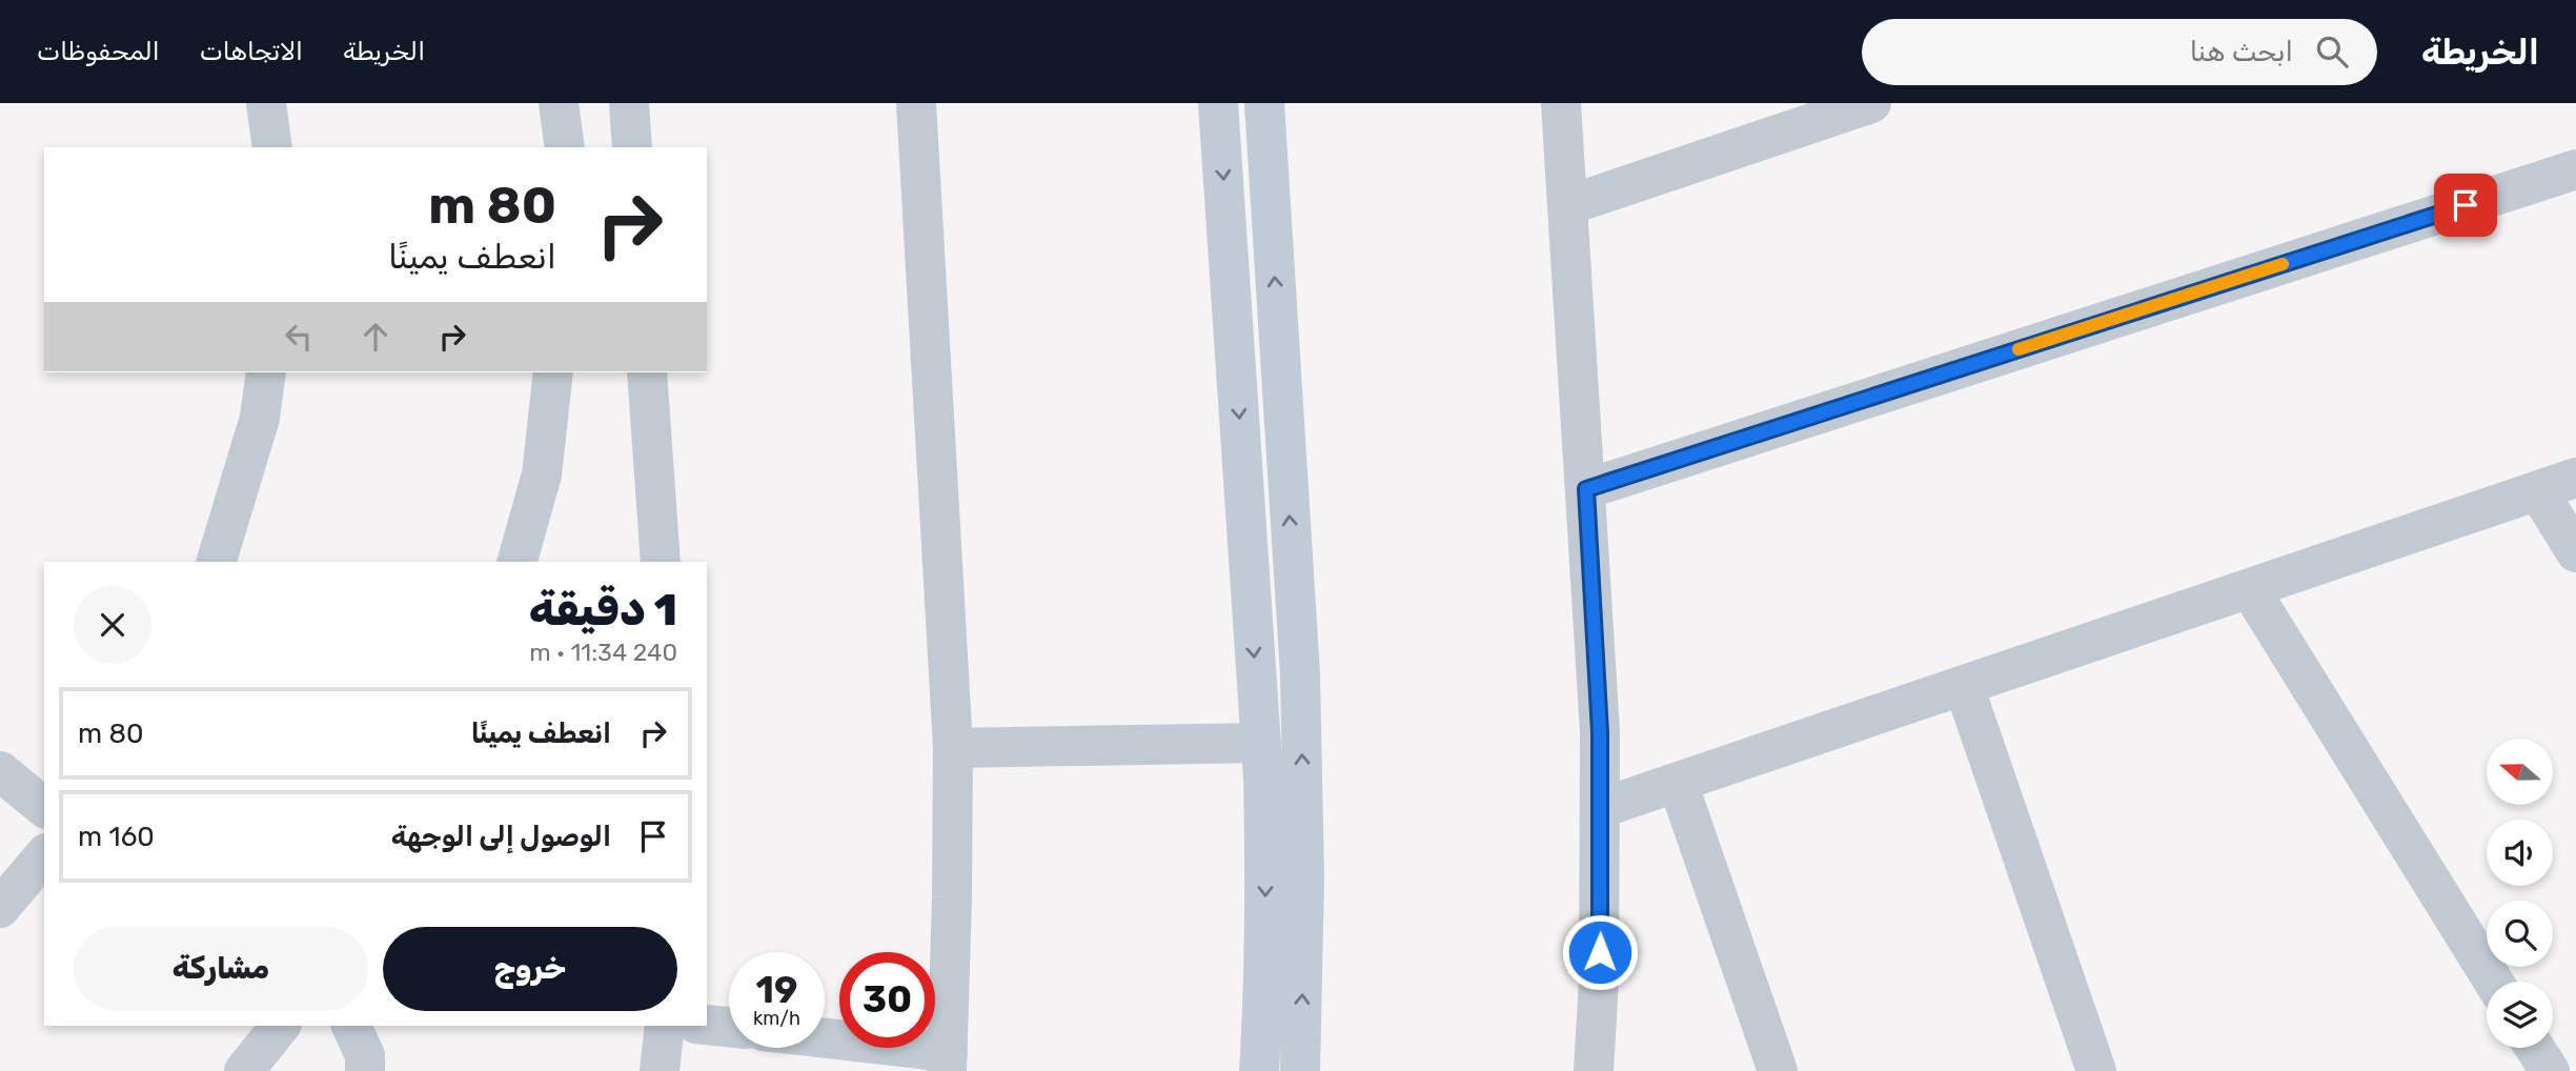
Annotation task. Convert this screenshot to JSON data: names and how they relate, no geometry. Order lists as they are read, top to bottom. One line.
{"north":"left","page":{"header":"الخريطة","search":"ابحث هنا","nav":["الخريطة","الاتجاهات","المحفوظات"],"turn":["80 m","انعطف يمينًا"],"heading":["1 دقيقة","240 m · 11:34"],"list":[{"name":"انعطف يمينًا","value":"80 m"},{"name":"الوصول إلى الوجهة","value":"160 m"}],"buttons":["خروج","مشاركة"],"speed":"19 km/h","limit":"30"}}
